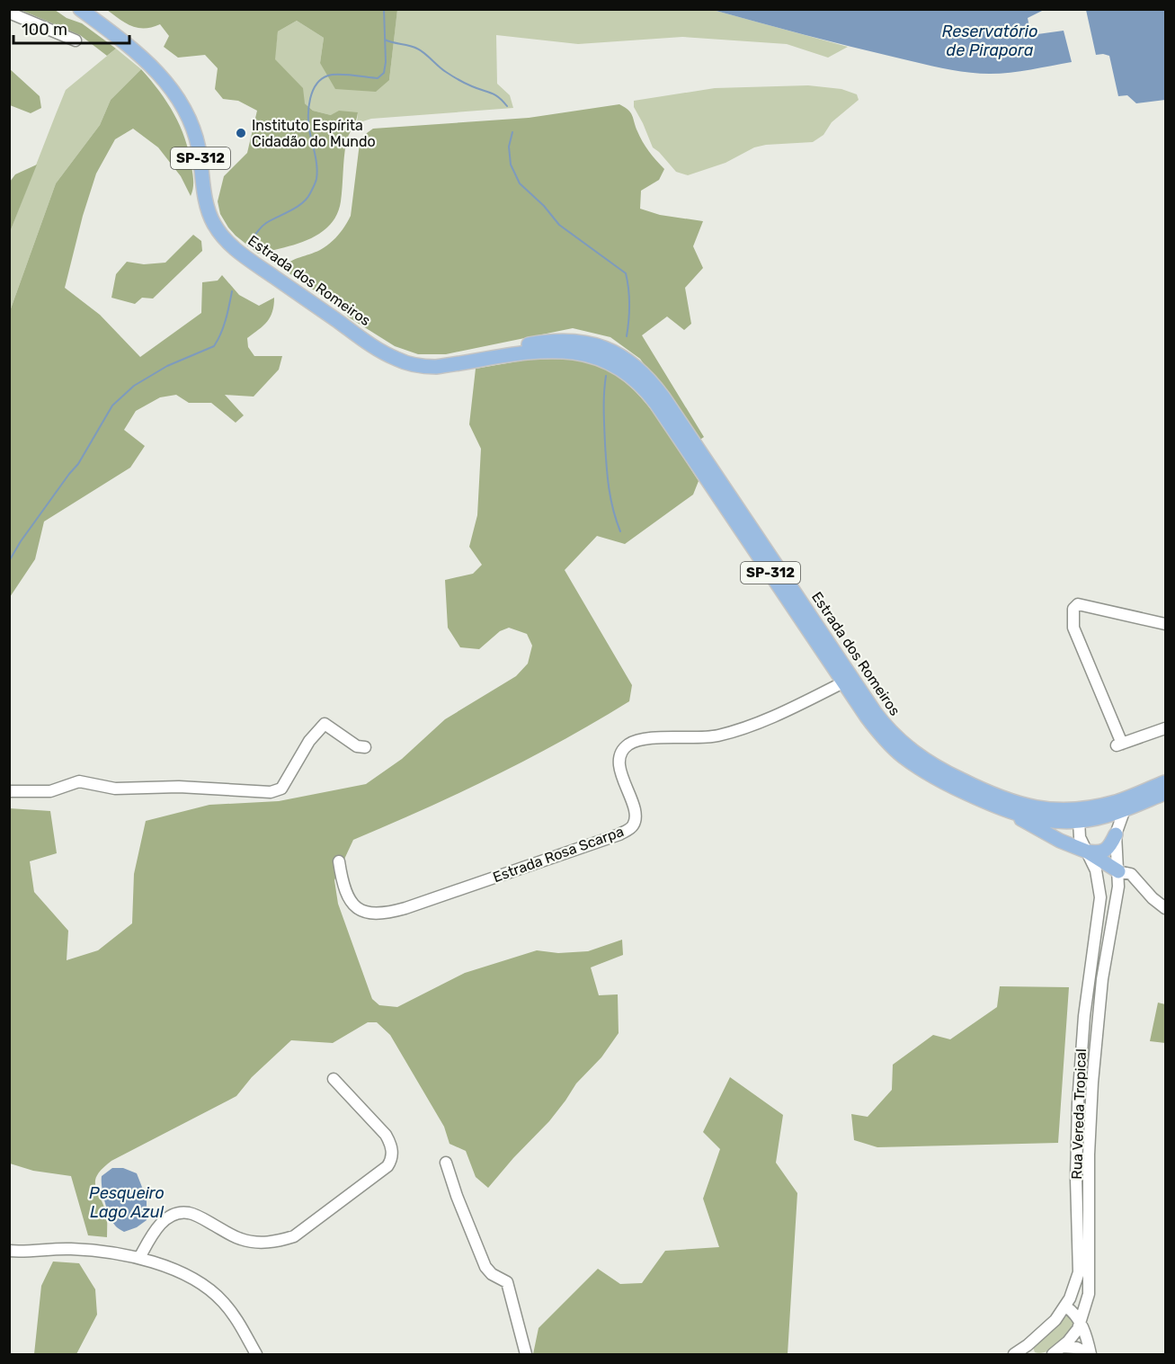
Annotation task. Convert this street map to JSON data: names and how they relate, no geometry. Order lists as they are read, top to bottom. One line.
{"streets":{"main road":["SP-312","Estrada dos Romeiros"],"street":["Estrada Rosa Scarpa","Rua Vereda Tropical"]},"crossings":[["Estrada dos Romeiros","Estrada Rosa Scarpa"],["Estrada dos Romeiros","Rua Vereda Tropical"]],"water":["Reservatório de Pirapora","Pesqueiro Lago Azul"],"places":["Instituto Espírita Cidadão do Mundo"],"scale_bar":"100 m"}
